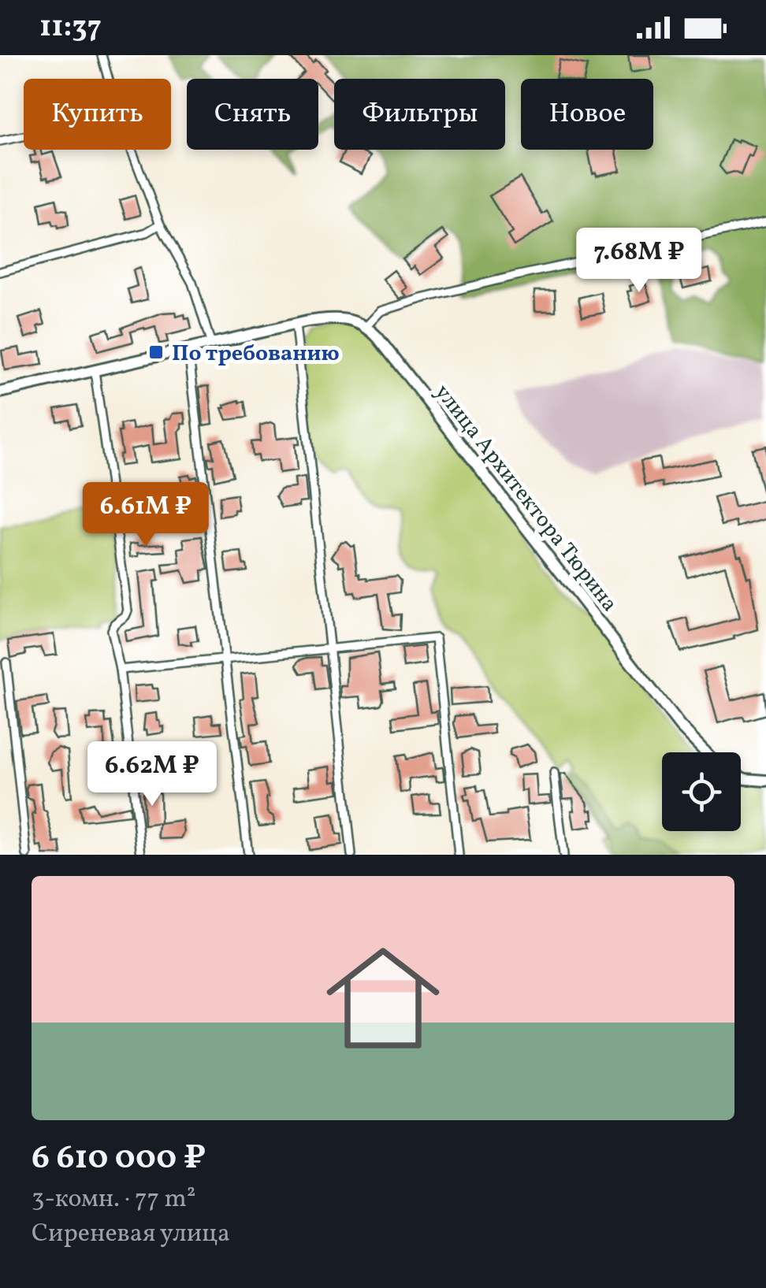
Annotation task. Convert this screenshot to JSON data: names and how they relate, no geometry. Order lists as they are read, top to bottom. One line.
{"streets":{"street":["улица Архитектора Тюрина"]},"places":{"transit":["По требованию"]},"page":{"status":"11:37","chip":["Купить","Снять","Фильтры","Новое"],"price":["7.68M ₽","6.61M ₽","6.62M ₽"],"list":[{"name":"6 610 000 ₽","note":"3-комн. · 77 m² · Сиреневая улица"}]}}
